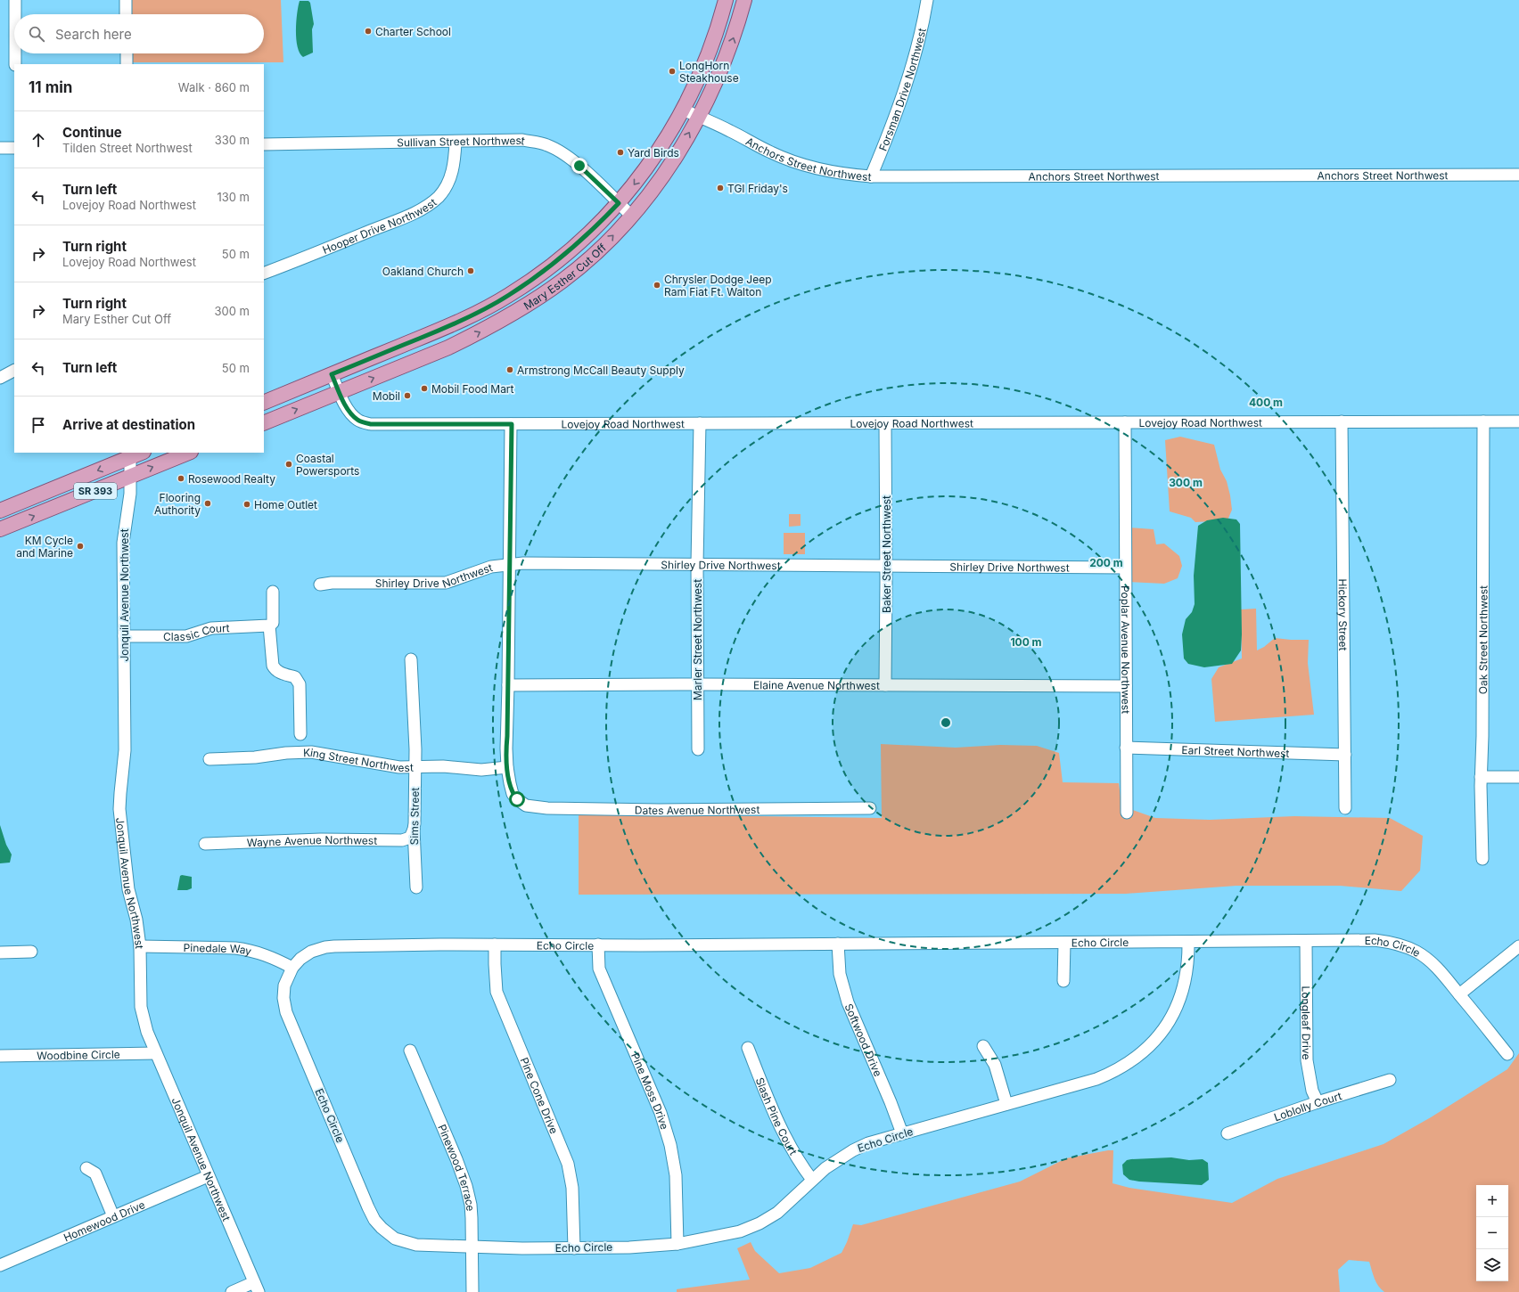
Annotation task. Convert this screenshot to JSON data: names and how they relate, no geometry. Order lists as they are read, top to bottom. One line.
{"streets":{"main road":["Mary Esther Cut Off","SR 393"],"street":["Forsman Drive Northwest","Sullivan Street Northwest","Anchors Street Northwest","Hooper Drive Northwest","Lovejoy Road Northwest","Baker Street Northwest","Shirley Drive Northwest","Jonquil Avenue Northwest","Hickory Street","Classic Court","Marler Street Northwest","Oak Street Northwest","Poplar Avenue Northwest","Elaine Avenue Northwest","Earl Street Northwest","King Street Northwest","Dates Avenue Northwest","Sims Street","Wayne Avenue Northwest","Echo Circle","Pinedale Way","Longleaf Drive","Softwood Drive","Woodbine Circle","Pine Moss Drive","Pine Cone Drive","Loblolly Court","Slash Pine Court","Pinewood Terrace","Homewood Drive"]},"crossings":[["Forsman Drive Northwest","Anchors Street Northwest"],["Sullivan Street Northwest","Hooper Drive Northwest"],["Sullivan Street Northwest","Mary Esther Cut Off"],["Anchors Street Northwest","Mary Esther Cut Off"],["Mary Esther Cut Off","Lovejoy Road Northwest"],["Lovejoy Road Northwest","Baker Street Northwest"],["Lovejoy Road Northwest","Hickory Street"],["Lovejoy Road Northwest","Marler Street Northwest"],["Lovejoy Road Northwest","Oak Street Northwest"],["Lovejoy Road Northwest","Poplar Avenue Northwest"],["SR 393","Jonquil Avenue Northwest"],["Baker Street Northwest","Shirley Drive Northwest"],["Baker Street Northwest","Elaine Avenue Northwest"],["Shirley Drive Northwest","Marler Street Northwest"],["Shirley Drive Northwest","Poplar Avenue Northwest"],["Jonquil Avenue Northwest","Classic Court"],["Jonquil Avenue Northwest","Pinedale Way"],["Jonquil Avenue Northwest","Woodbine Circle"],["Jonquil Avenue Northwest","Homewood Drive"],["Hickory Street","Earl Street Northwest"],["Marler Street Northwest","Elaine Avenue Northwest"],["Poplar Avenue Northwest","Elaine Avenue Northwest"],["Poplar Avenue Northwest","Earl Street Northwest"],["King Street Northwest","Dates Avenue Northwest"],["King Street Northwest","Sims Street"],["Sims Street","Wayne Avenue Northwest"],["Echo Circle","Pinedale Way"],["Echo Circle","Longleaf Drive"],["Echo Circle","Softwood Drive"],["Echo Circle","Pine Moss Drive"],["Echo Circle","Pine Cone Drive"],["Echo Circle","Slash Pine Court"],["Echo Circle","Pinewood Terrace"],["Longleaf Drive","Loblolly Court"]],"places":["Charter School","LongHorn Steakhouse","Yard Birds","TGI Friday's","Oakland Church","Chrysler Dodge Jeep Ram Fiat Ft. Walton","Armstrong McCall Beauty Supply","Mobil Food Mart","Mobil","Coastal Powersports","Rosewood Realty","Flooring Authority","Home Outlet","KM Cycle and Marine"],"page":{"search":"Search here","heading":["11 min","Walk · 860 m"],"list":[["Continue","Tilden Street Northwest","330 m"],["Turn left","Lovejoy Road Northwest","130 m"],["Turn right","Lovejoy Road Northwest","50 m"],["Turn right","Mary Esther Cut Off","300 m"],["Turn left","50 m"],"Arrive at destination"],"map_buttons":["+","−"]},"rings":["400 m","300 m","200 m","100 m"]}
